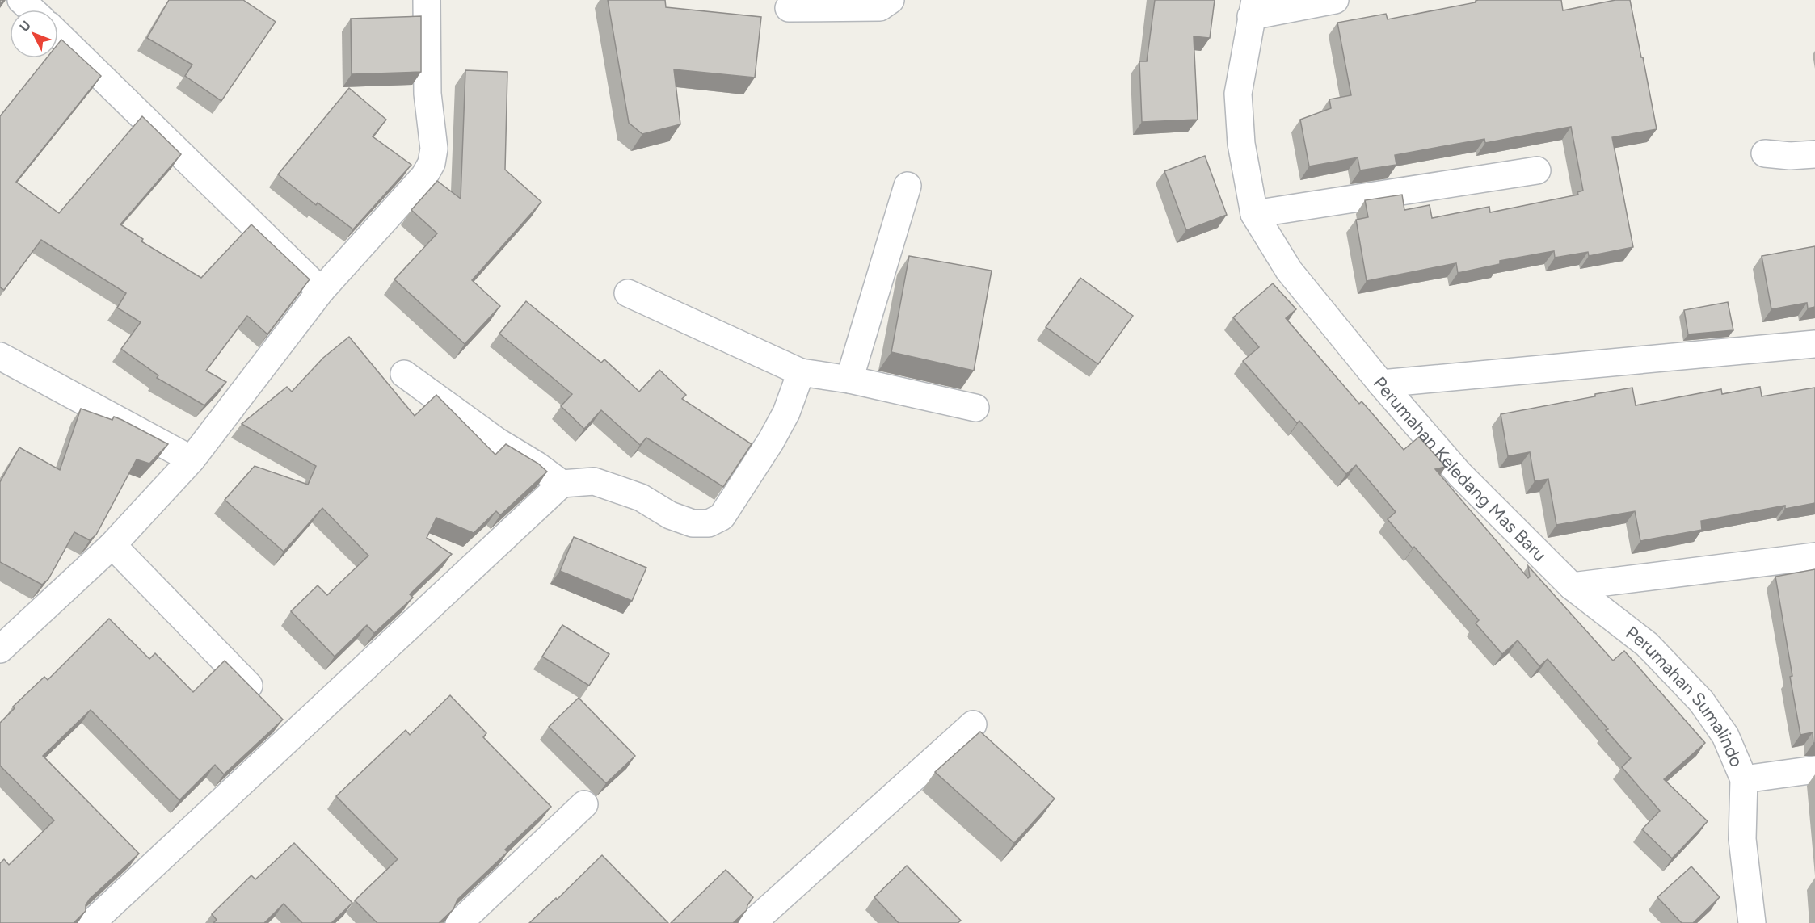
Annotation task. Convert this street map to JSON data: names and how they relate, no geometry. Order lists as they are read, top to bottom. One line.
{"streets":{"street":["Perumahan Keledang Mas Baru","Perumahan Sumalindo"]},"crossings":[["Perumahan Keledang Mas Baru","Perumahan Sumalindo"]],"north":"top left"}
